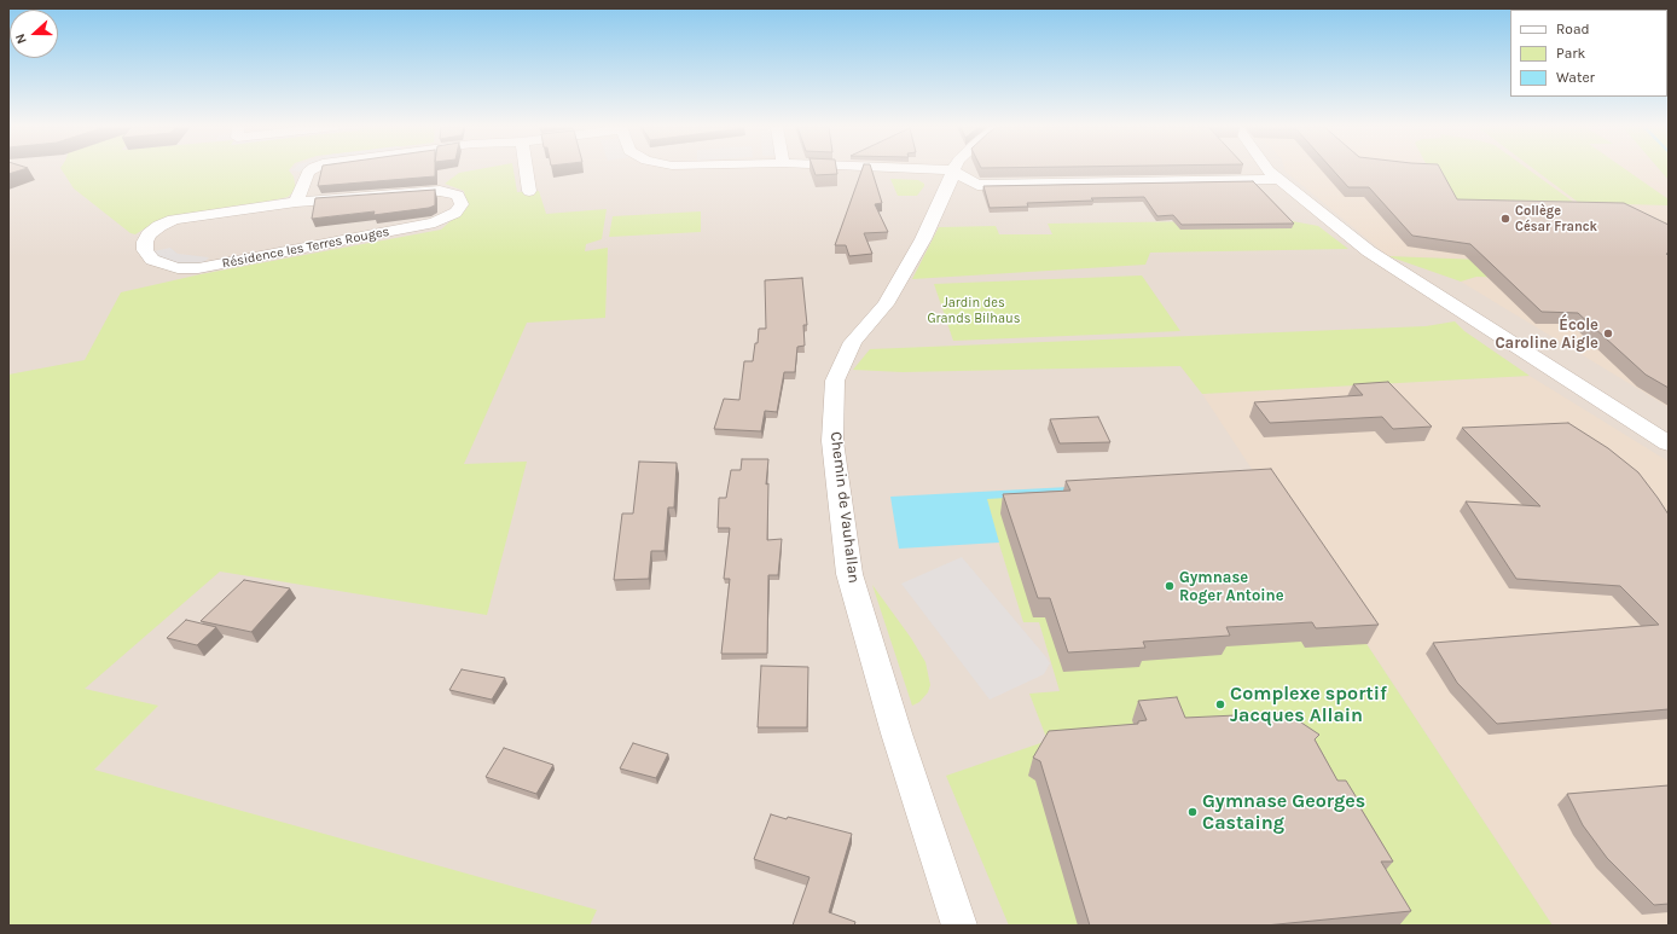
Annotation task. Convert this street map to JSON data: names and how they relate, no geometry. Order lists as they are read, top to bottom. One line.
{"streets":{"street":["Résidence les Terres Rouges","Chemin de Vauhallan"]},"parks":["Jardin des Grands Bilhaus"],"places":["Collège César Franck","École Caroline Aigle","Gymnase Roger Antoine","Complexe sportif Jacques Allain","Gymnase Georges Castaing"],"legend":["Road","Park","Water"],"north":"left"}
